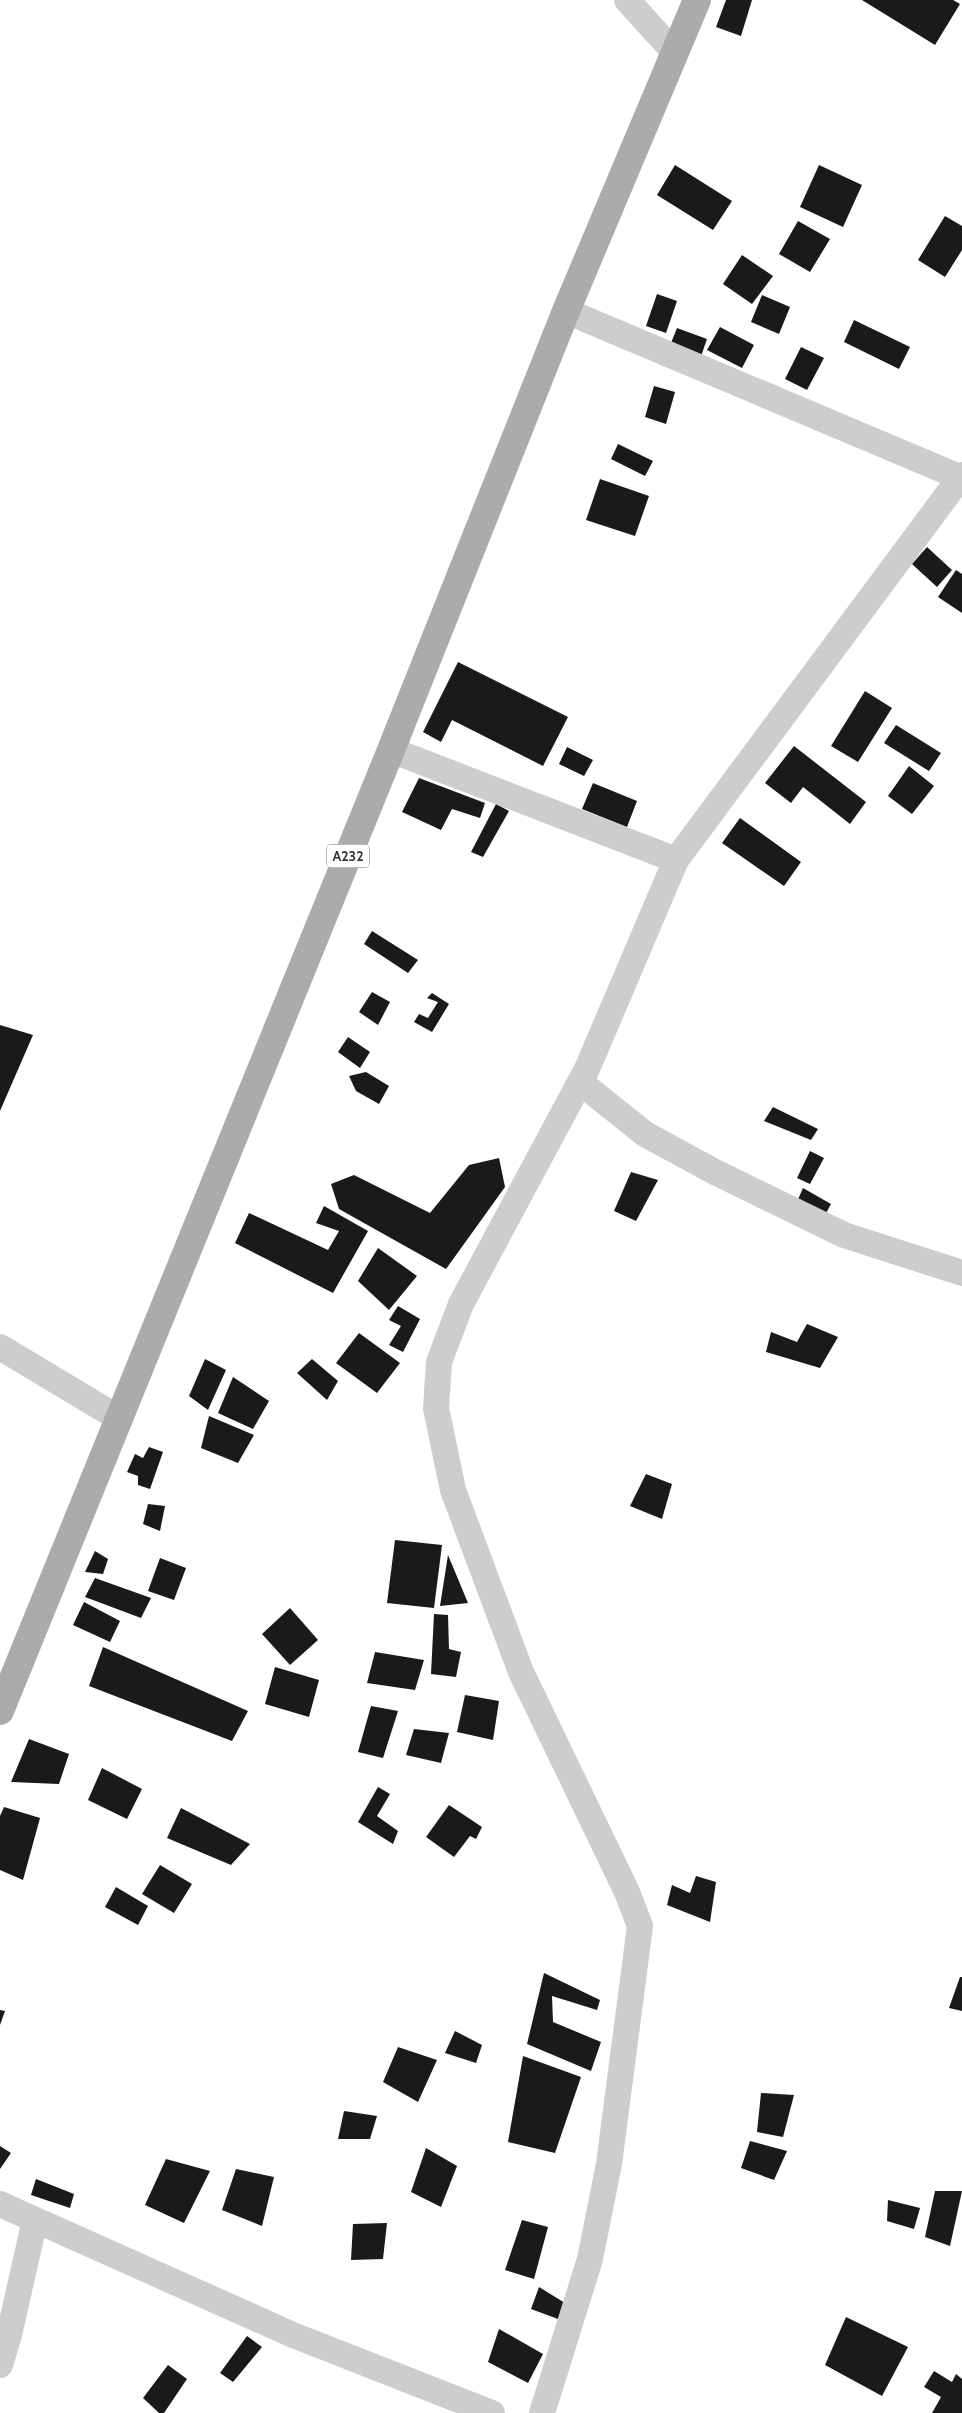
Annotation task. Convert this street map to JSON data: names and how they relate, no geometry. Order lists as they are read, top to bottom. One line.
{"streets":{"main road":["A232"]}}
